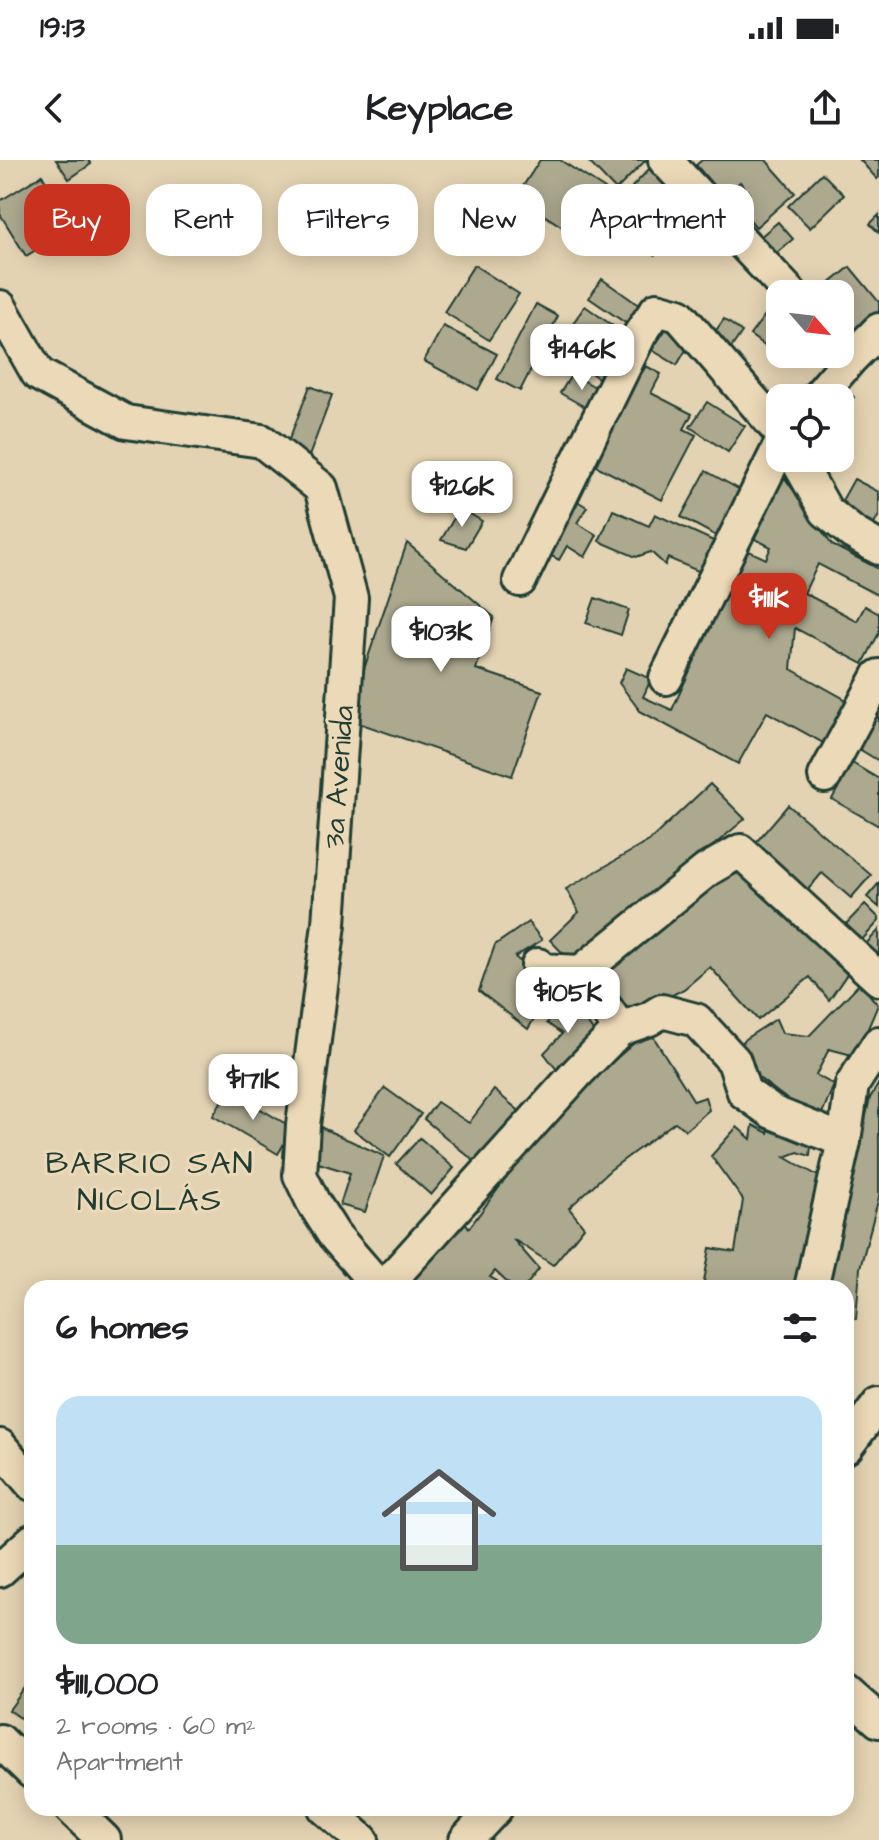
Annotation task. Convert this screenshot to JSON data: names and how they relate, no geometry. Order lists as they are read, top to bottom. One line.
{"streets":{"street":["3a Avenida"]},"districts":["BARRIO SAN NICOLÁS"],"north":"bottom right","page":{"status":"19:13","header":"Keyplace","chip":["Buy","Rent","Filters","New","Apartment"],"price":["$146K","$126K","$111K","$103K","$105K","$171K"],"heading":"6 homes","list":[{"name":"$111,000","note":"2 rooms · 60 m² · Apartment"}]}}
